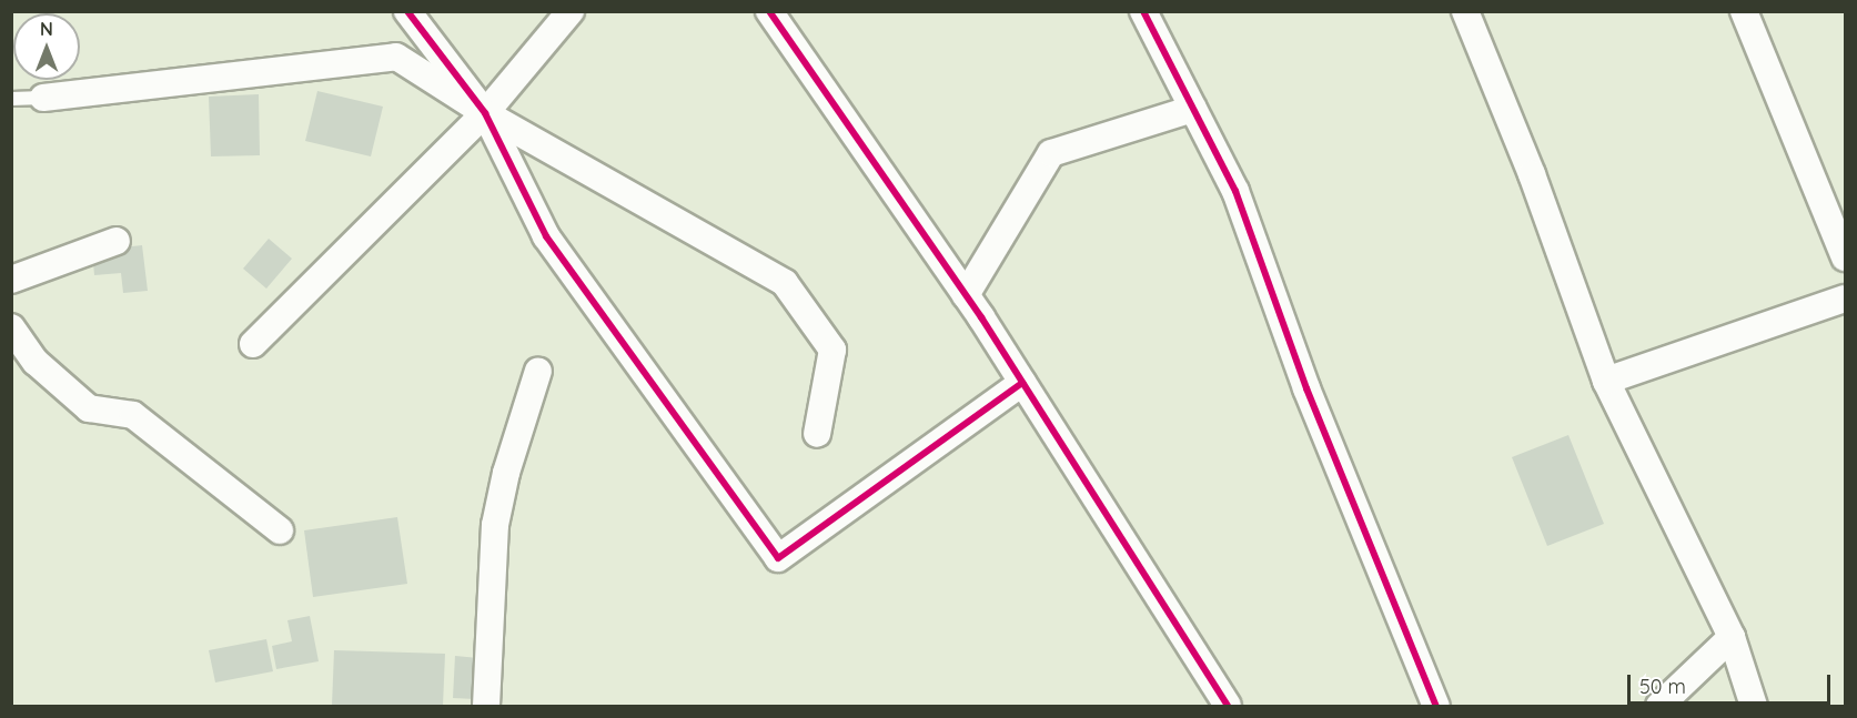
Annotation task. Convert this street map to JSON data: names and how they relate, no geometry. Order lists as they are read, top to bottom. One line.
{"scale_bar":"50 m","north":"top"}
